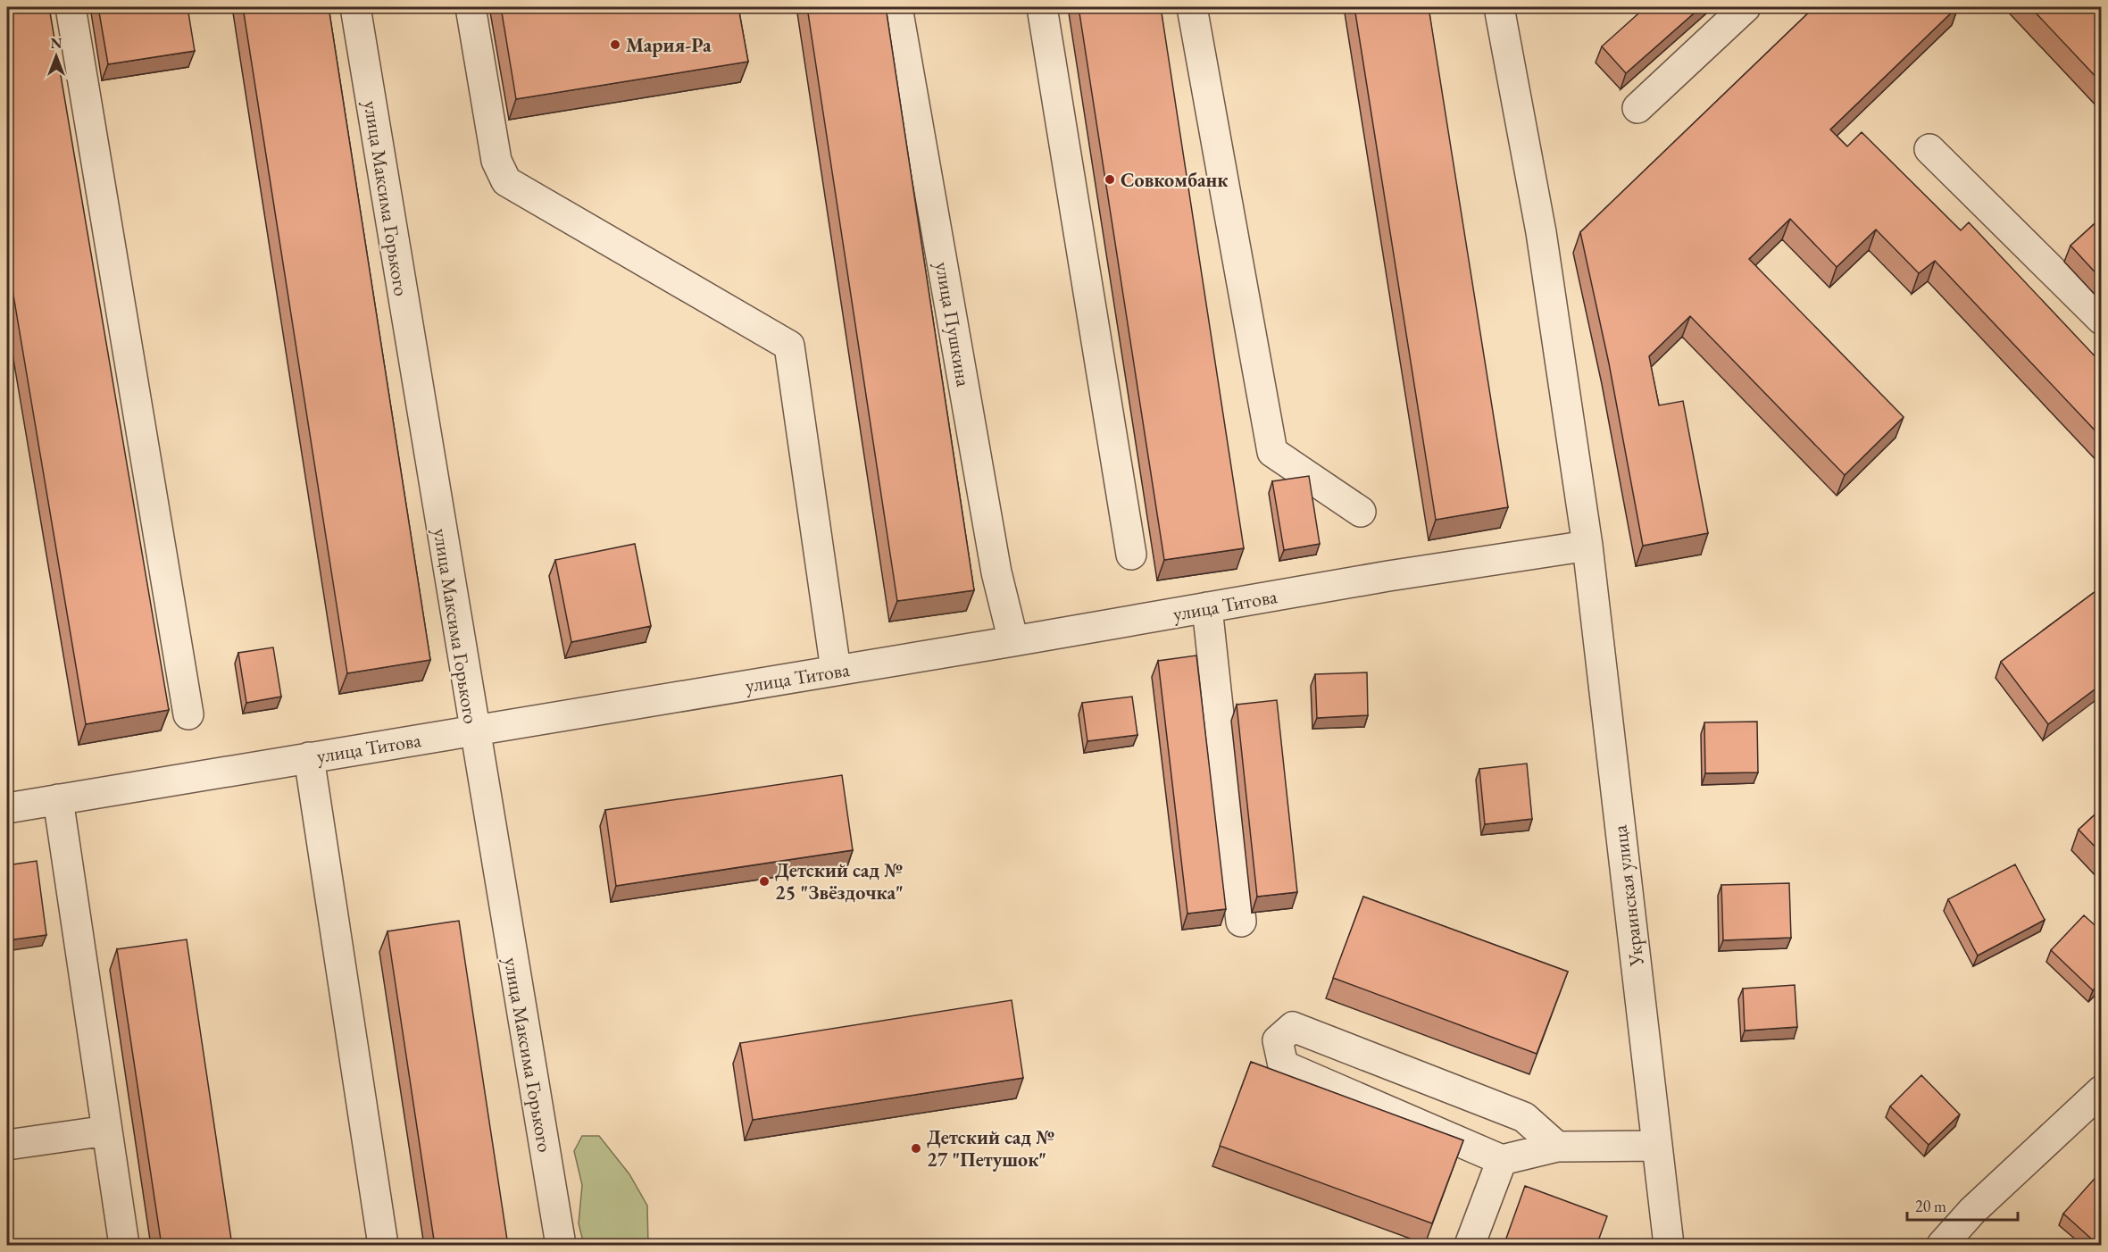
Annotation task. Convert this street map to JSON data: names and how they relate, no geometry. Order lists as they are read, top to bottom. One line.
{"streets":{"street":["улица Максима Горького","улица Пушкина","улица Титова","Украинская улица"]},"crossings":[["улица Максима Горького","улица Титова"],["улица Пушкина","улица Титова"],["улица Титова","Украинская улица"]],"places":["Мария-Ра","Совкомбанк","Детский сад № 25 \"Звёздочка\"","Детский сад № 27 \"Петушок\""],"scale_bar":"20 m","north":"top"}
